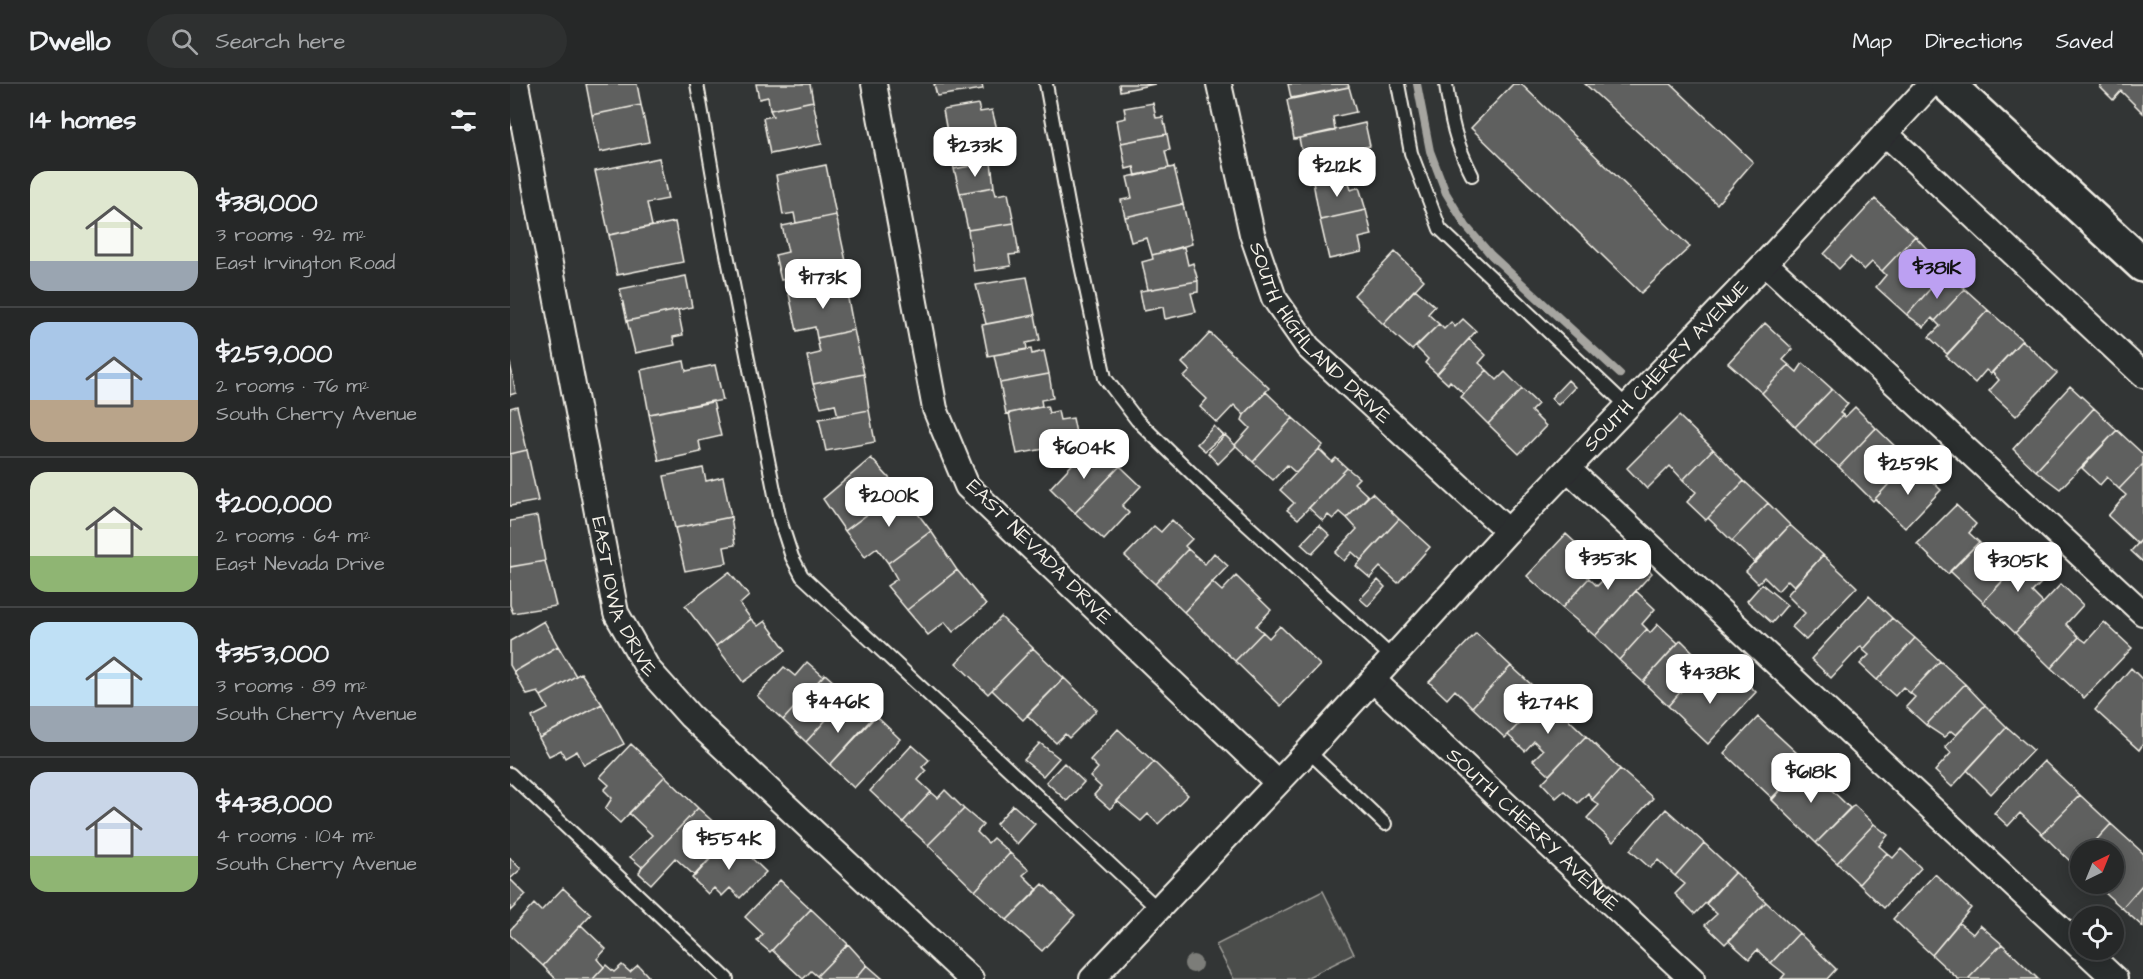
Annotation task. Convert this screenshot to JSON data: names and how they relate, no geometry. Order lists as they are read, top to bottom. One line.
{"streets":{"street":["SOUTH HIGHLAND DRIVE","SOUTH CHERRY AVENUE","EAST NEVADA DRIVE","EAST IOWA DRIVE"]},"crossings":[["SOUTH HIGHLAND DRIVE","SOUTH CHERRY AVENUE"],["SOUTH CHERRY AVENUE","EAST NEVADA DRIVE"]],"north":"top right","page":{"header":"Dwello","search":"Search here","nav":["Map","Directions","Saved"],"heading":"14 homes","price":["$233K","$212K","$381K","$173K","$604K","$259K","$200K","$353K","$305K","$438K","$446K","$274K","$618K","$554K"],"list":[{"name":"$381,000","note":"3 rooms · 92 m² · East Irvington Road"},{"name":"$259,000","note":"2 rooms · 76 m² · South Cherry Avenue"},{"name":"$200,000","note":"2 rooms · 64 m² · East Nevada Drive"},{"name":"$353,000","note":"3 rooms · 89 m² · South Cherry Avenue"},{"name":"$438,000","note":"4 rooms · 104 m² · South Cherry Avenue"}]}}
